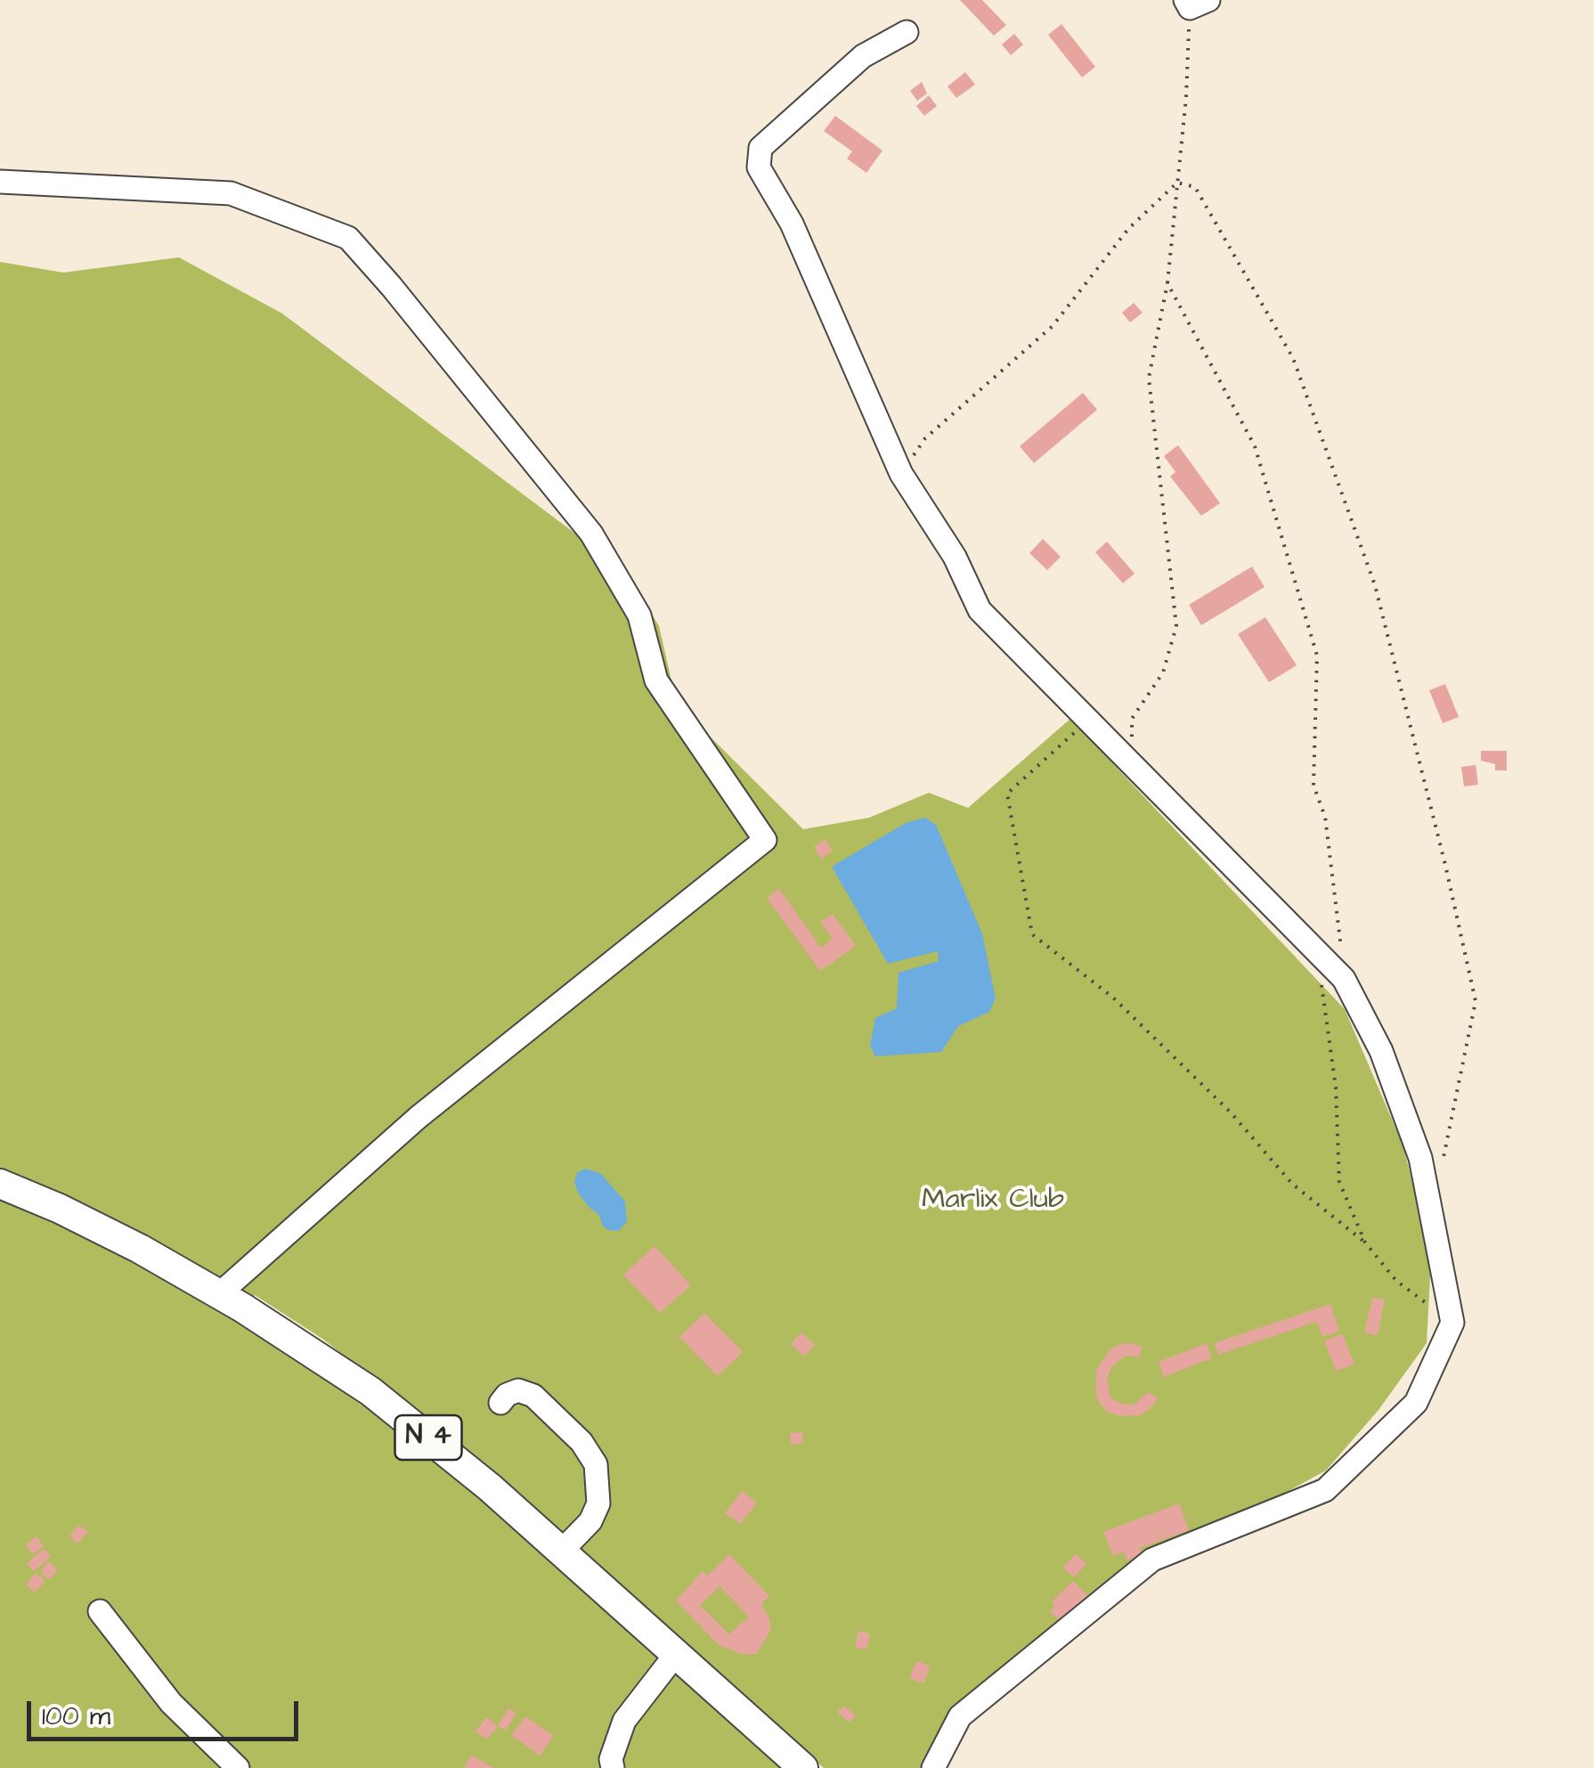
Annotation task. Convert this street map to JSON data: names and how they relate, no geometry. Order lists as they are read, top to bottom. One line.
{"streets":{"main road":["N 4"]},"parks":["Marlix Club"],"scale_bar":"100 m"}
